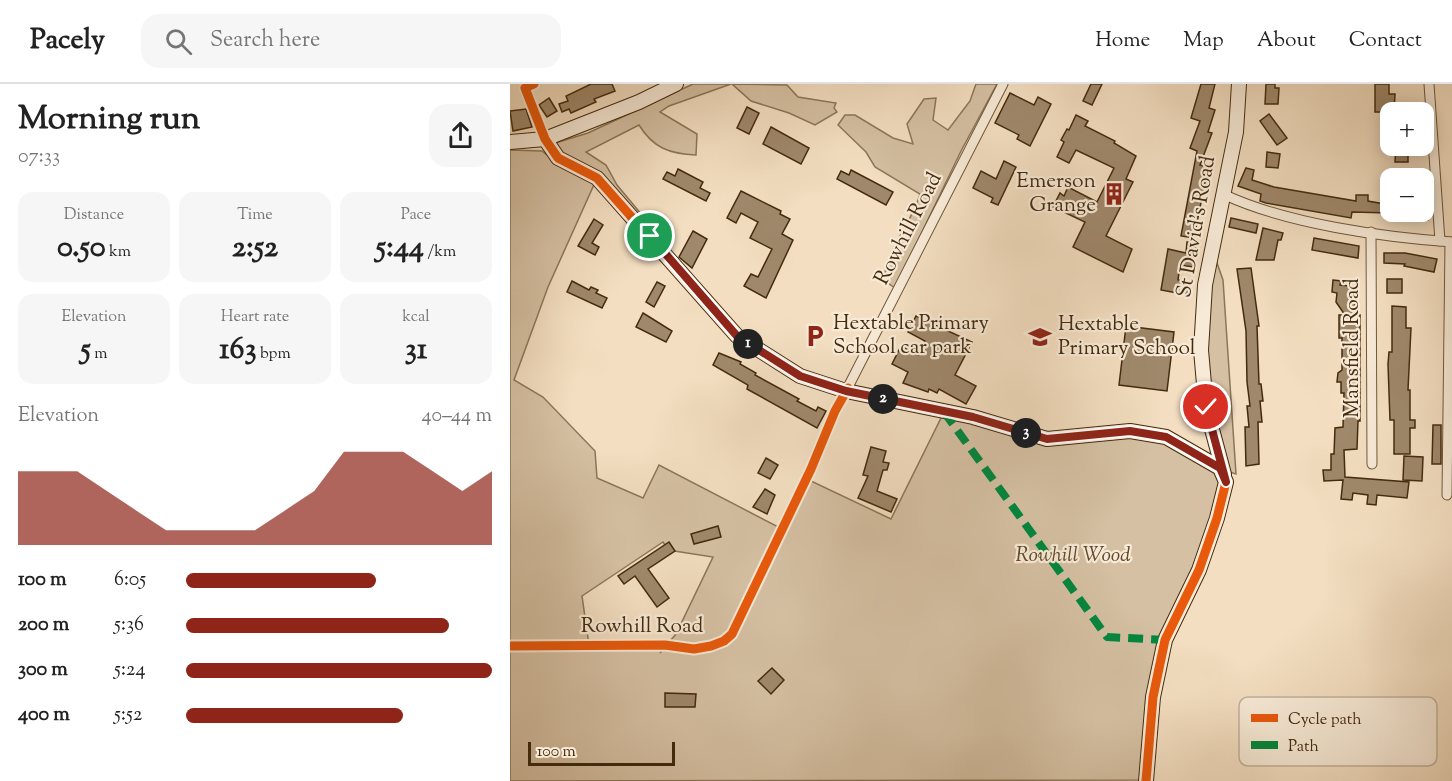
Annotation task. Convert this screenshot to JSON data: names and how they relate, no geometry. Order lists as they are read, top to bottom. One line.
{"streets":{"street":["St David's Road","Rowhill Road","Mansfield Road"]},"parks":["Rowhill Wood"],"places":{"building":["Emerson Grange"],"parking":["Hextable Primary School car park"],"school or university":["Hextable Primary School"]},"legend":["Cycle path","Path"],"scale_bar":"100 m","page":{"header":"Pacely","search":"Search here","nav":["Home","Map","About","Contact"],"heading":["Morning run","07:33"],"map_buttons":["+","−"],"stats":[["Distance","0.50 km"],["Time","2:52"],["Pace","5:44 /km"],["Elevation","5 m"],["Heart rate","163 bpm"],["kcal","31"]],"pins":["1","2","3"],"chart":["Elevation","40–44 m"],"list":[{"name":"100 m","note":"6:05"},{"name":"200 m","note":"5:36"},{"name":"300 m","note":"5:24"},{"name":"400 m","note":"5:52"}],"scale":"100 m"}}
